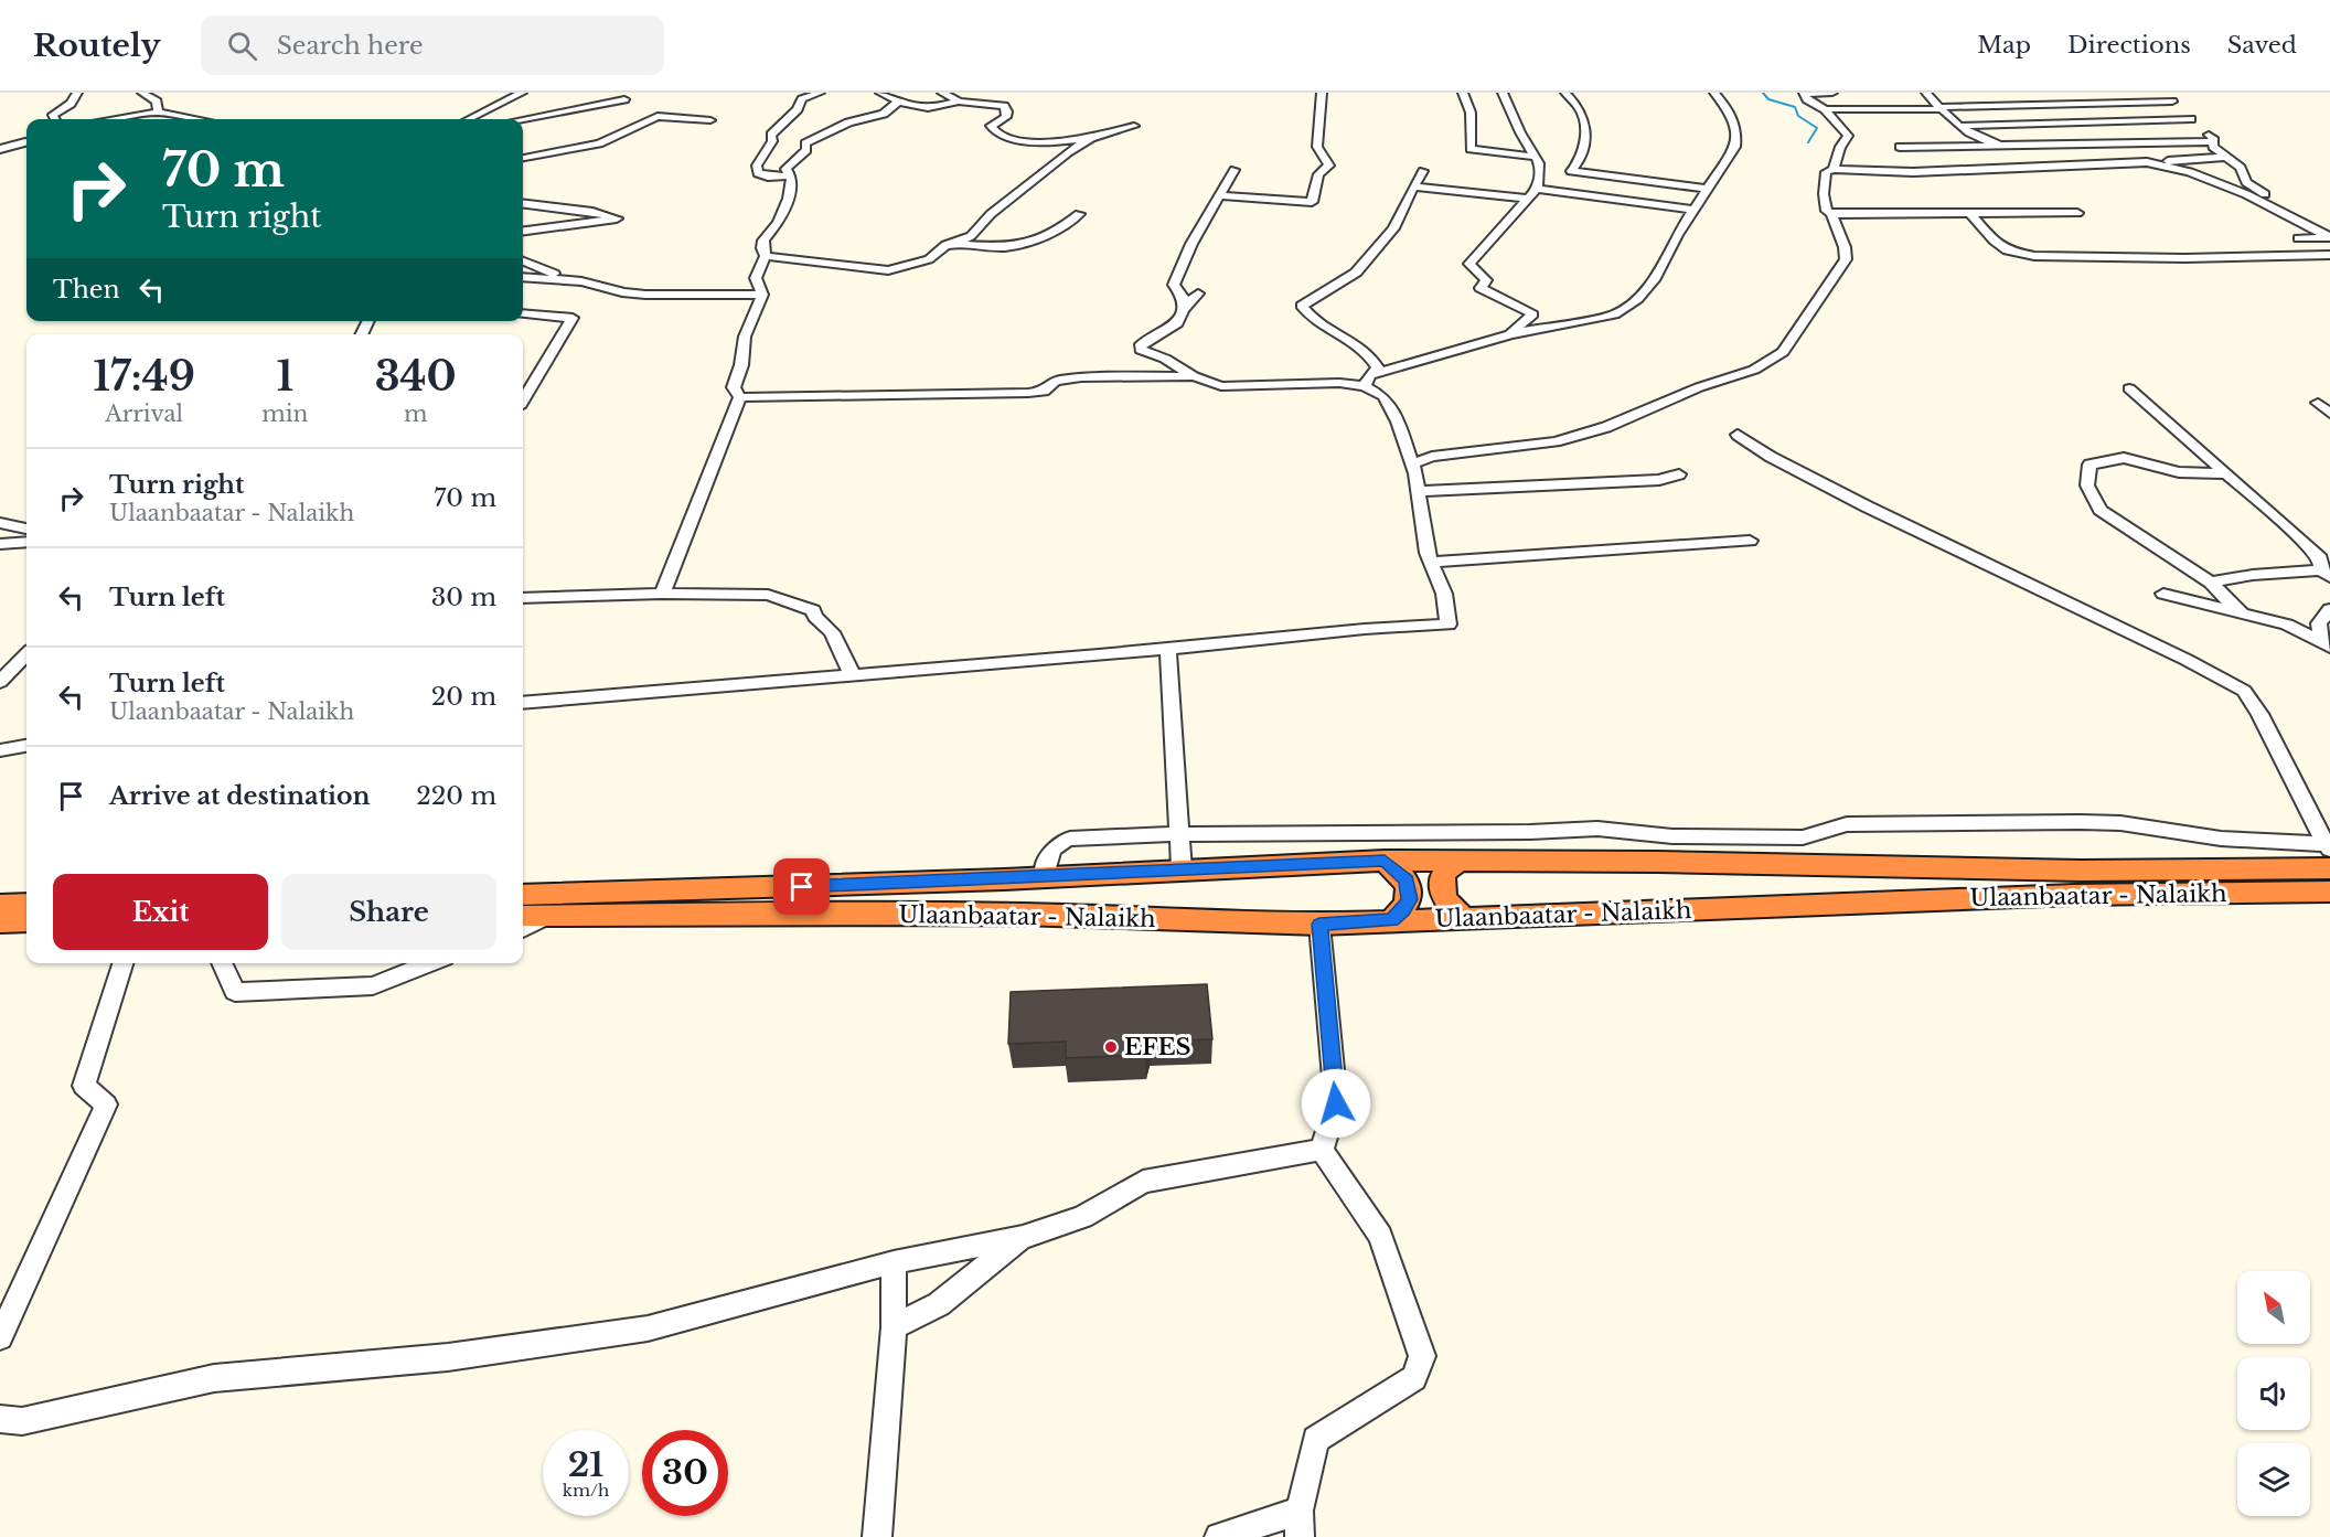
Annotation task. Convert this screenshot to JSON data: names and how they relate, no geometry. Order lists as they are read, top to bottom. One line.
{"streets":{"highway":["Ulaanbaatar - Nalaikh"]},"places":["EFES"],"north":"top left","page":{"header":"Routely","search":"Search here","nav":["Map","Directions","Saved"],"turn":["70 m","Turn right"],"then":"Then","eta":["17:49","Arrival","1","min","340","m"],"list":[{"name":"Turn right","note":"Ulaanbaatar - Nalaikh","value":"70 m"},{"name":"Turn left","value":"30 m"},{"name":"Turn left","note":"Ulaanbaatar - Nalaikh","value":"20 m"},{"name":"Arrive at destination","value":"220 m"}],"buttons":["Exit","Share"],"speed":"21 km/h","limit":"30"}}
